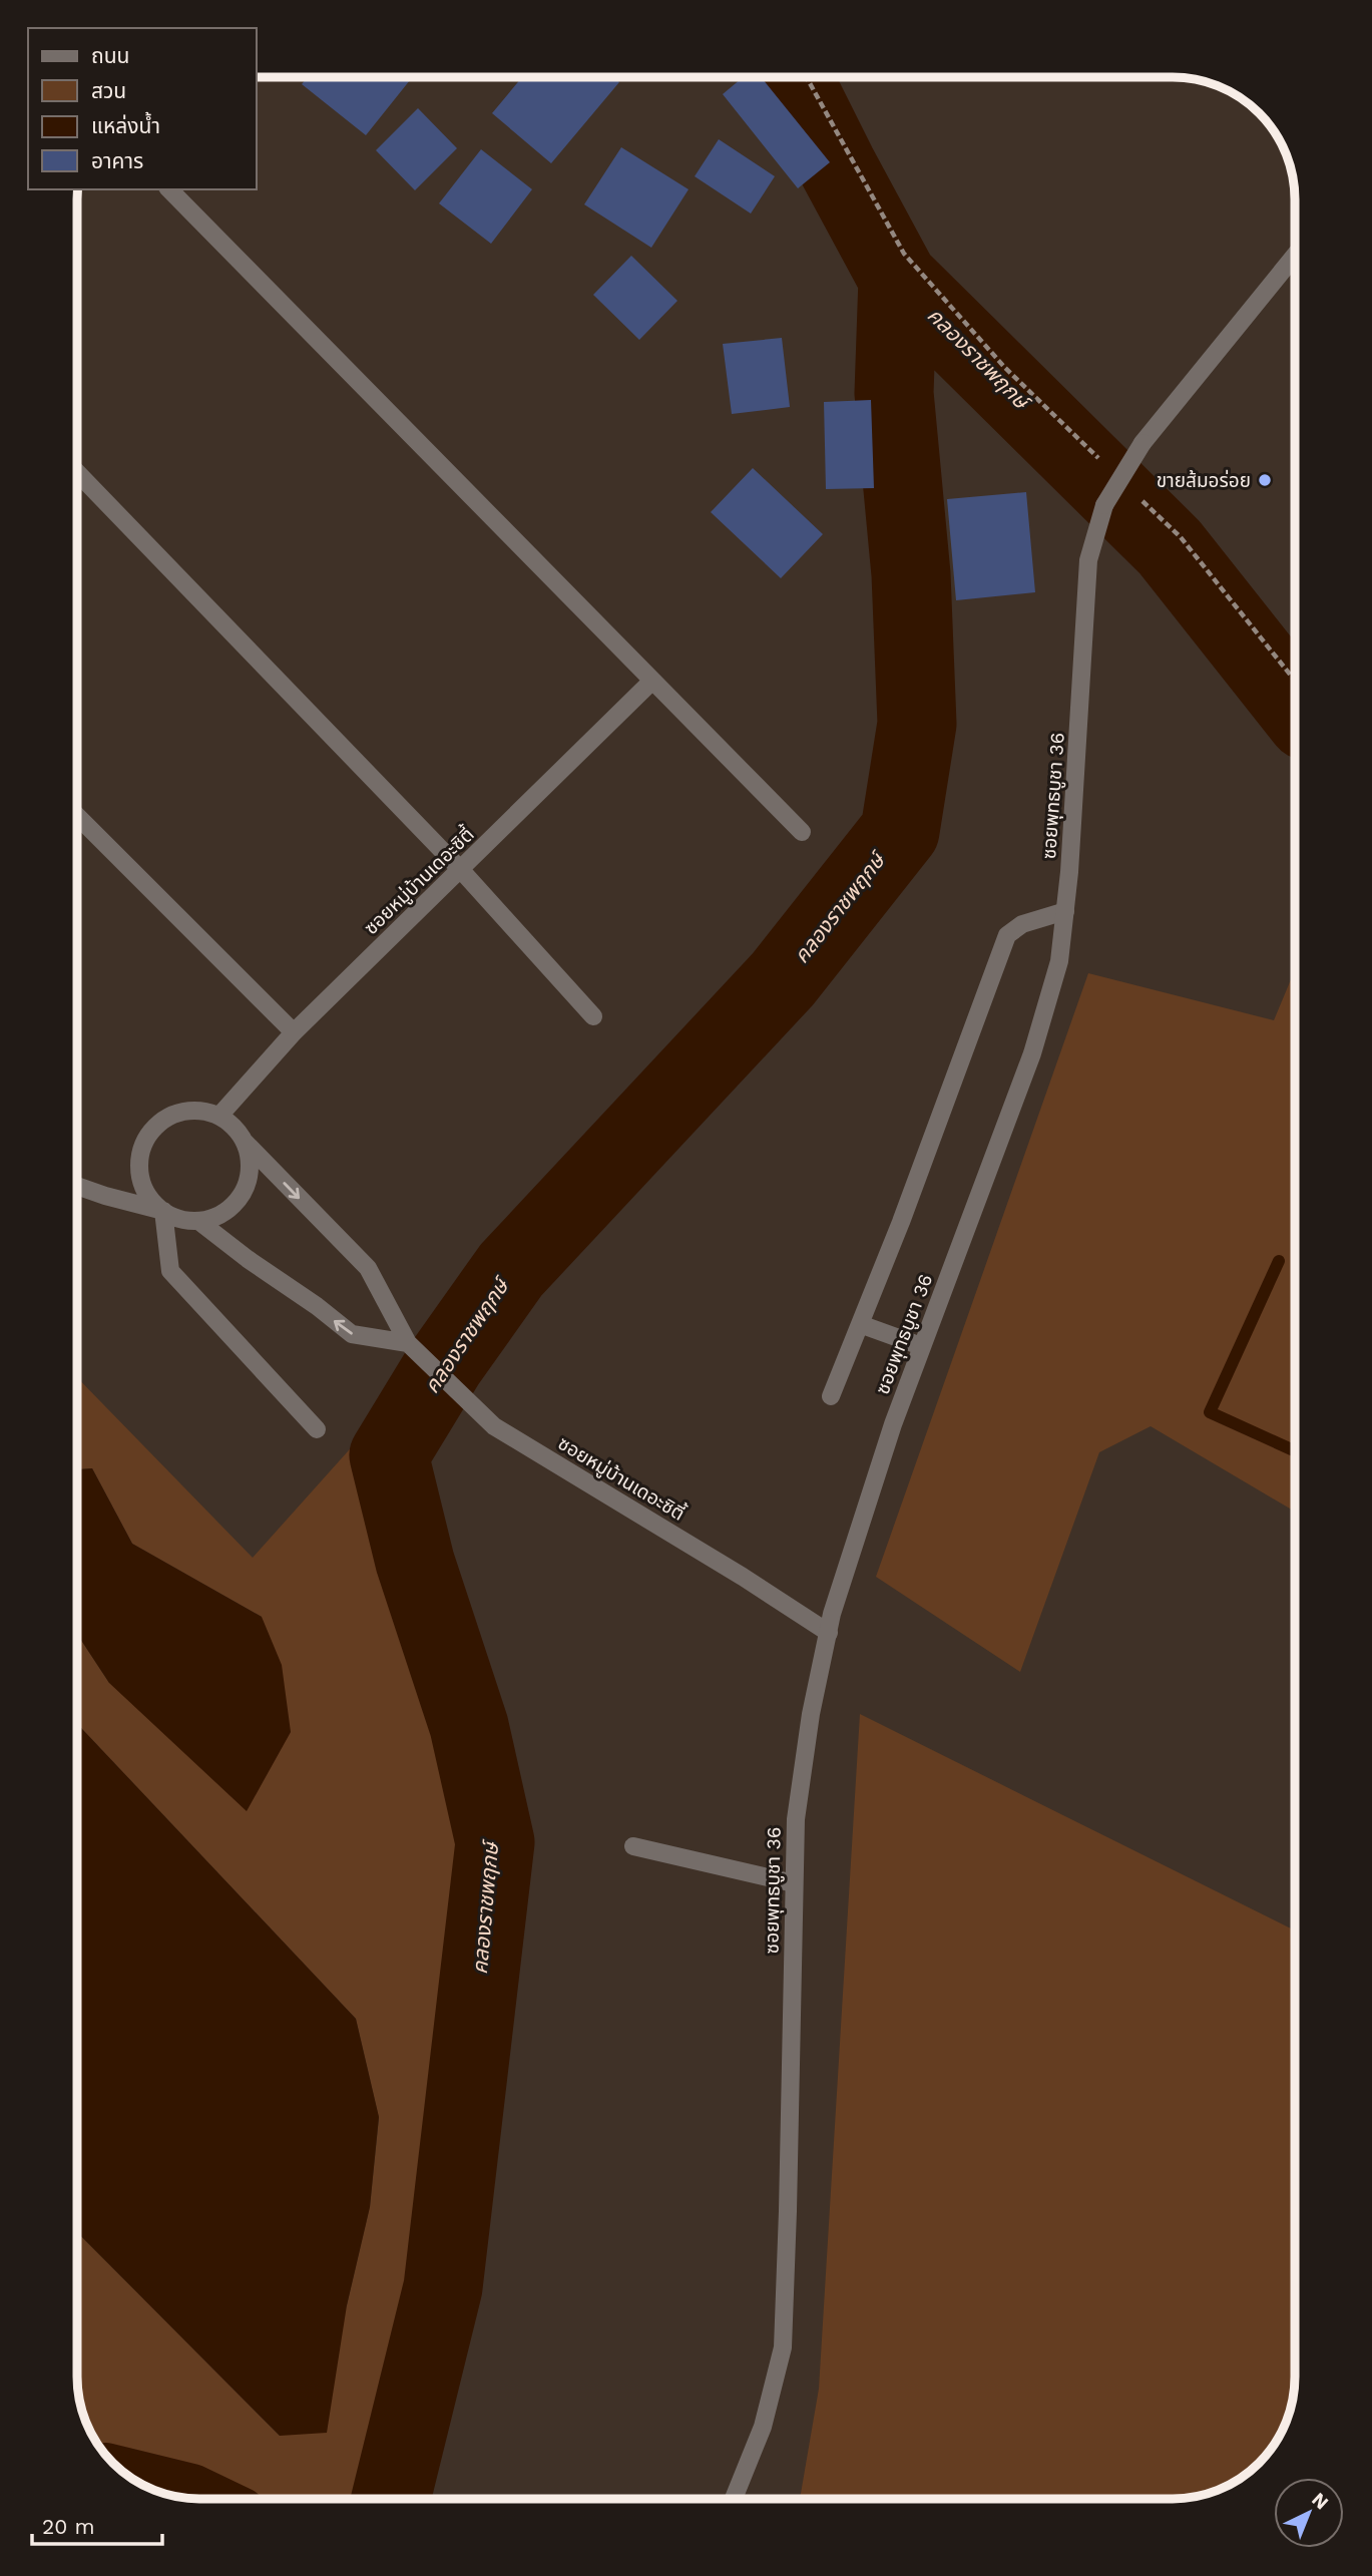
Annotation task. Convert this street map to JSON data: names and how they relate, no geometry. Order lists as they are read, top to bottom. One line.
{"streets":{"street":["ซอยพุทธบูชา 36","ซอยหมู่บ้านเดอะซิตี้"]},"crossings":[["ซอยพุทธบูชา 36","ซอยหมู่บ้านเดอะซิตี้"]],"water":["คลองราชพฤกษ์"],"places":["ขายส้มอร่อย"],"legend":["ถนน","สวน","แหล่งน้ำ","อาคาร"],"scale_bar":"20 m","north":"top right"}
